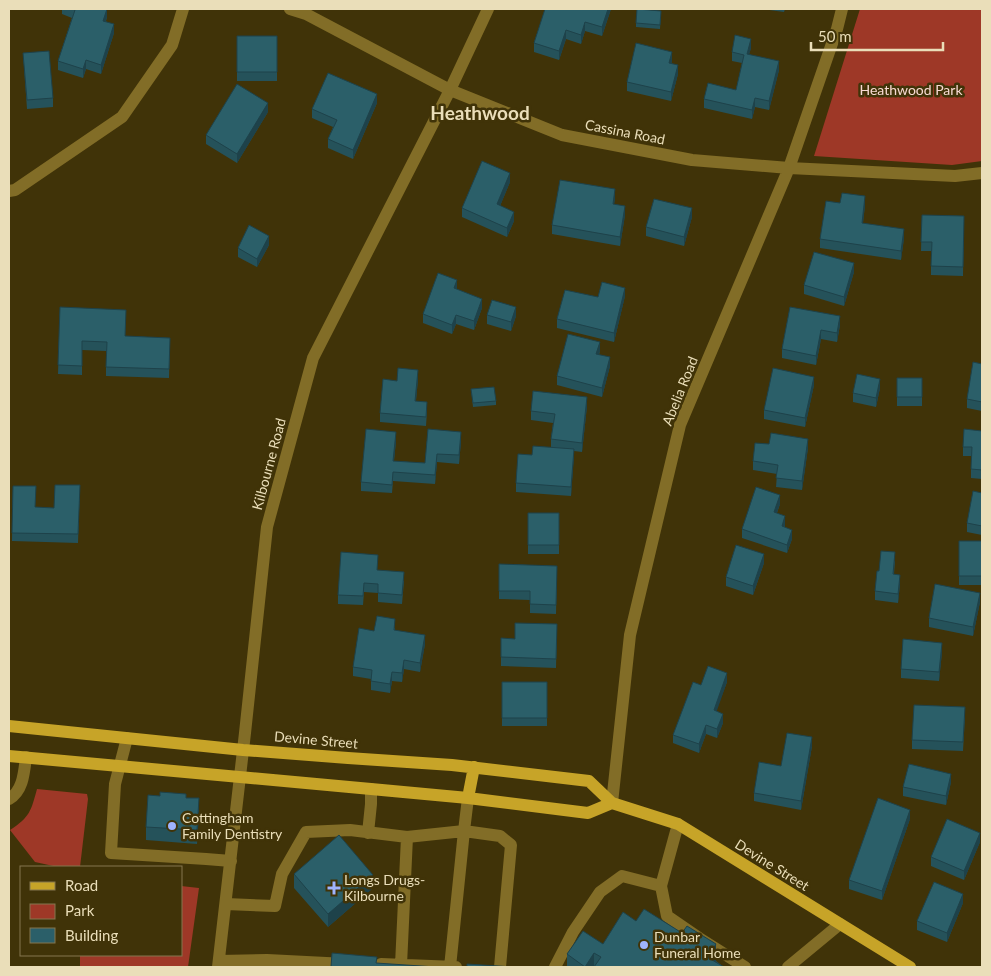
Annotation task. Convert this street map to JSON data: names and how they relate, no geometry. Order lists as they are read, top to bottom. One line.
{"streets":{"main road":["Devine Street"],"street":["Cassina Road","Abelia Road","Kilbourne Road"]},"crossings":[["Cassina Road","Abelia Road"],["Cassina Road","Kilbourne Road"],["Abelia Road","Devine Street"],["Kilbourne Road","Devine Street"]],"districts":["Heathwood"],"parks":["Heathwood Park"],"places":{"other":["Cottingham Family Dentistry","Dunbar Funeral Home"],"health":["Longs Drugs- Kilbourne"]},"legend":["Road","Park","Building"],"scale_bar":"50 m"}
